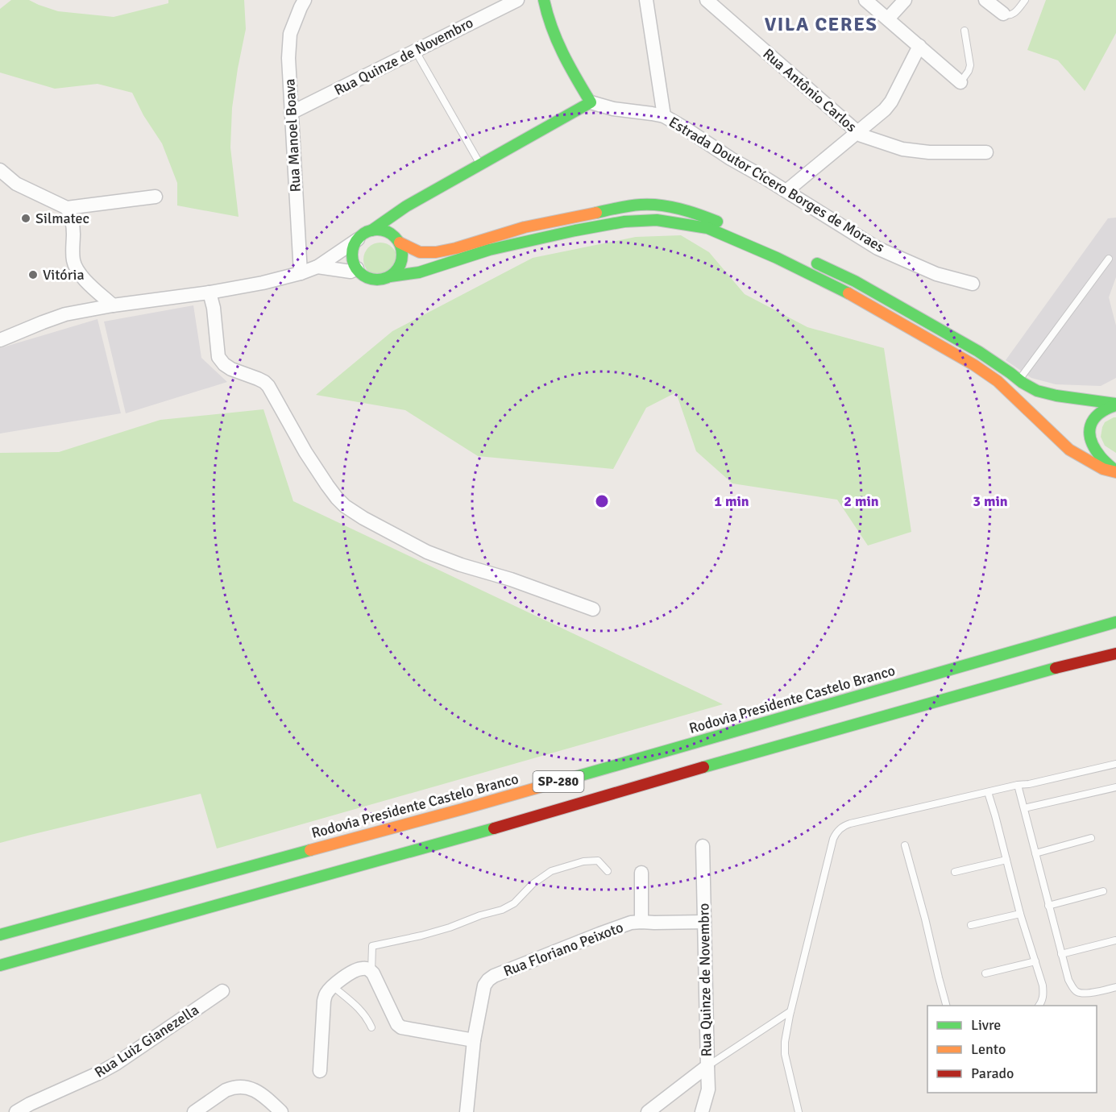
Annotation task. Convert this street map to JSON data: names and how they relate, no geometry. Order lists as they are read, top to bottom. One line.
{"streets":{"main road":["Rodovia Presidente Castelo Branco","SP-280"],"street":["Rua Quinze de Novembro","Rua Antônio Carlos","Rua Manoel Boava","Estrada Doutor Cícero Borges de Moraes","Rua Floriano Peixoto","Rua Luiz Gianezella"]},"crossings":[["Rua Quinze de Novembro","Rua Manoel Boava"],["Rua Quinze de Novembro","Rua Floriano Peixoto"]],"districts":["VILA CERES"],"places":["Silmatec","Vitória"],"legend":["Livre","Lento","Parado"],"rings":["1 min","2 min","3 min"]}
